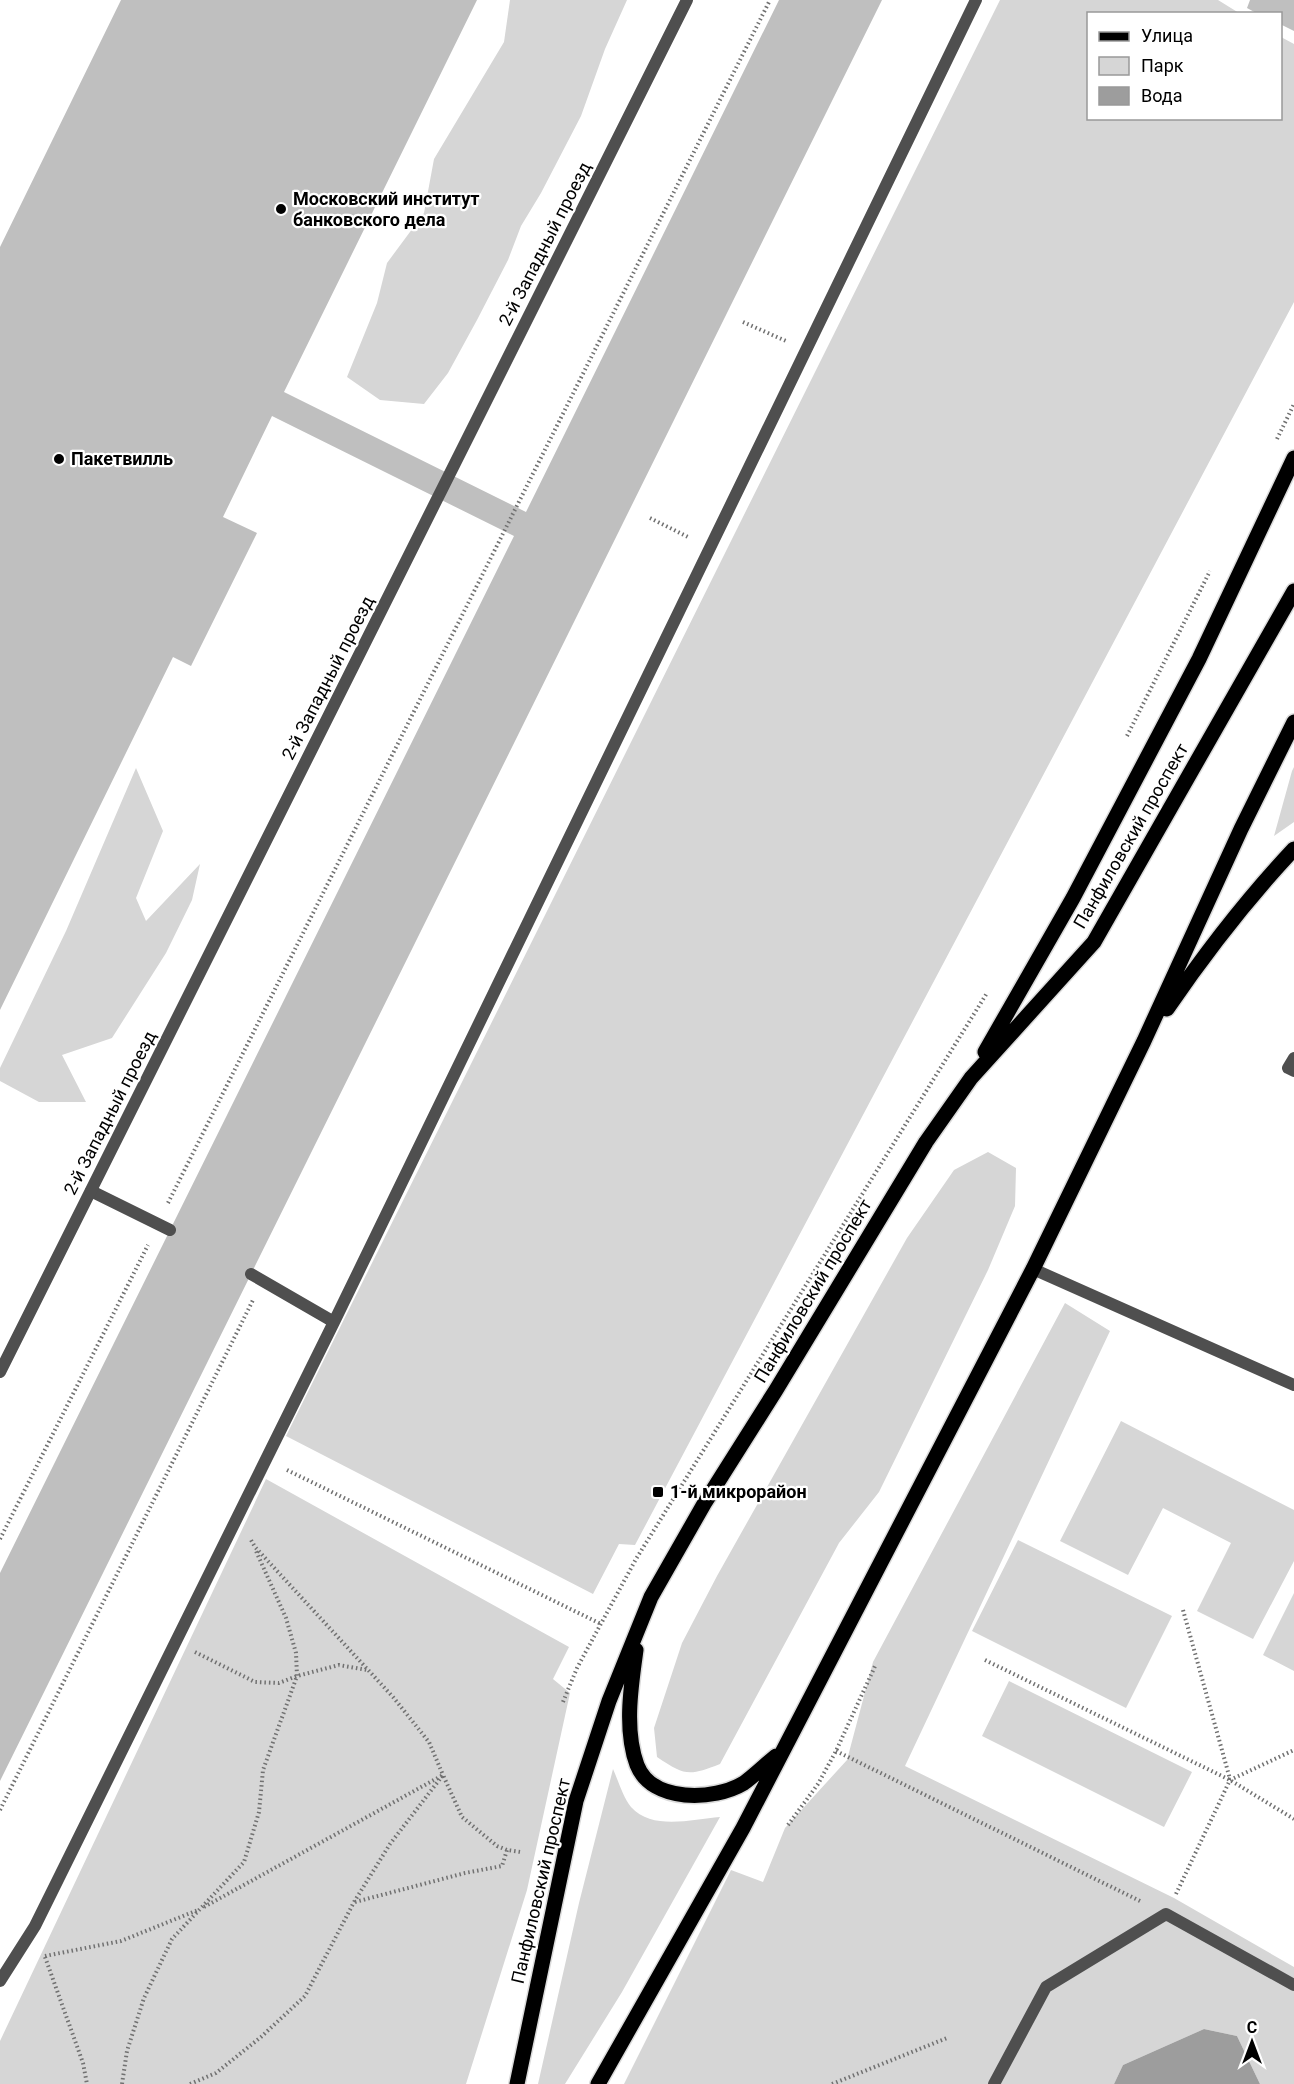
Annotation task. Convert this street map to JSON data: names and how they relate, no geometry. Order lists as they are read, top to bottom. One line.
{"streets":{"main road":["Панфиловский проспект"],"street":["2-й Западный проезд"]},"places":{"other":["Московский институт банковского дела","Пакетвилль"],"transit":["1-й микрорайон"]},"legend":["Улица","Парк","Вода"],"north":"top"}
